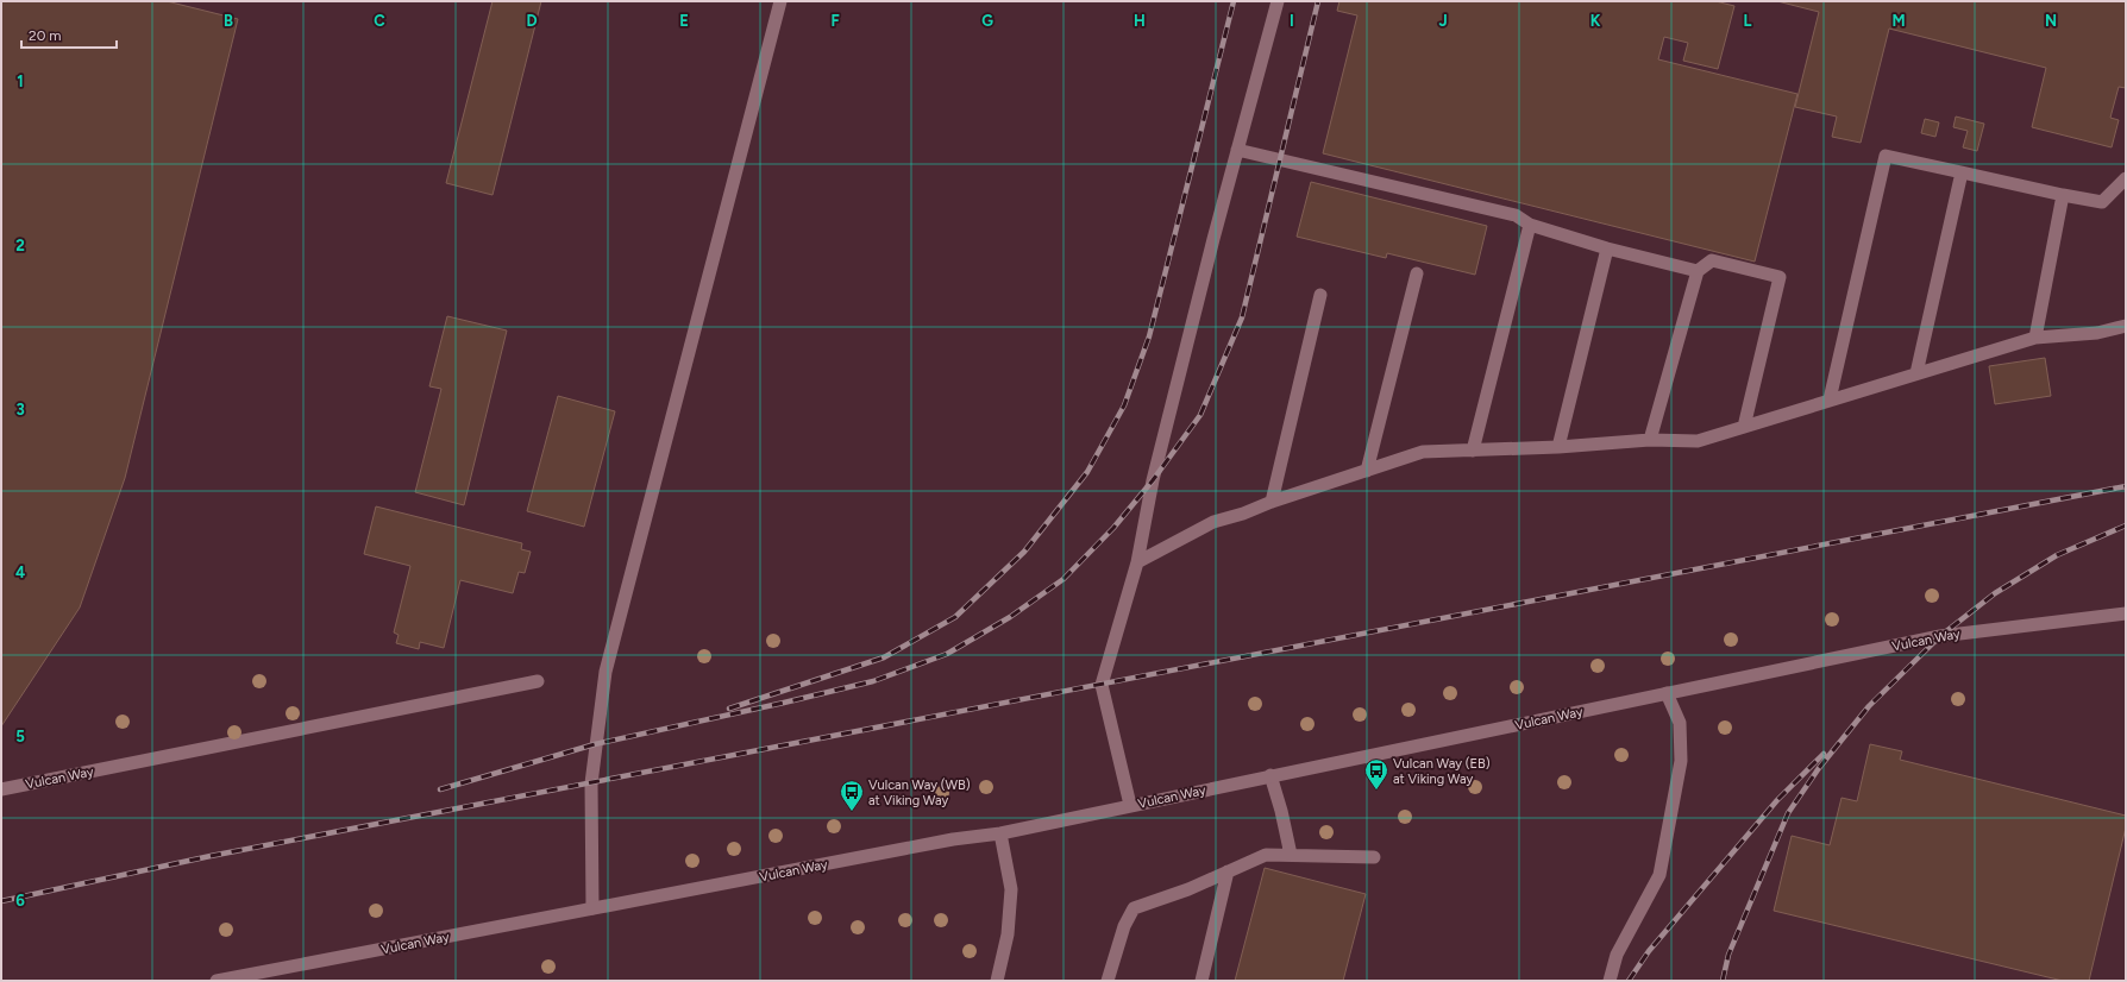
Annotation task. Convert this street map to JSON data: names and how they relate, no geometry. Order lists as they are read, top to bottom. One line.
{"streets":{"street":["Vulcan Way"]},"places":{"bus stop":["Vulcan Way (EB) at Viking Way","Vulcan Way (WB) at Viking Way"]},"scale_bar":"20 m","grid":{"columns":["B","C","D","E","F","G","H","I","J","K","L","M","N"],"rows":["1","2","3","4","5","6"]}}
